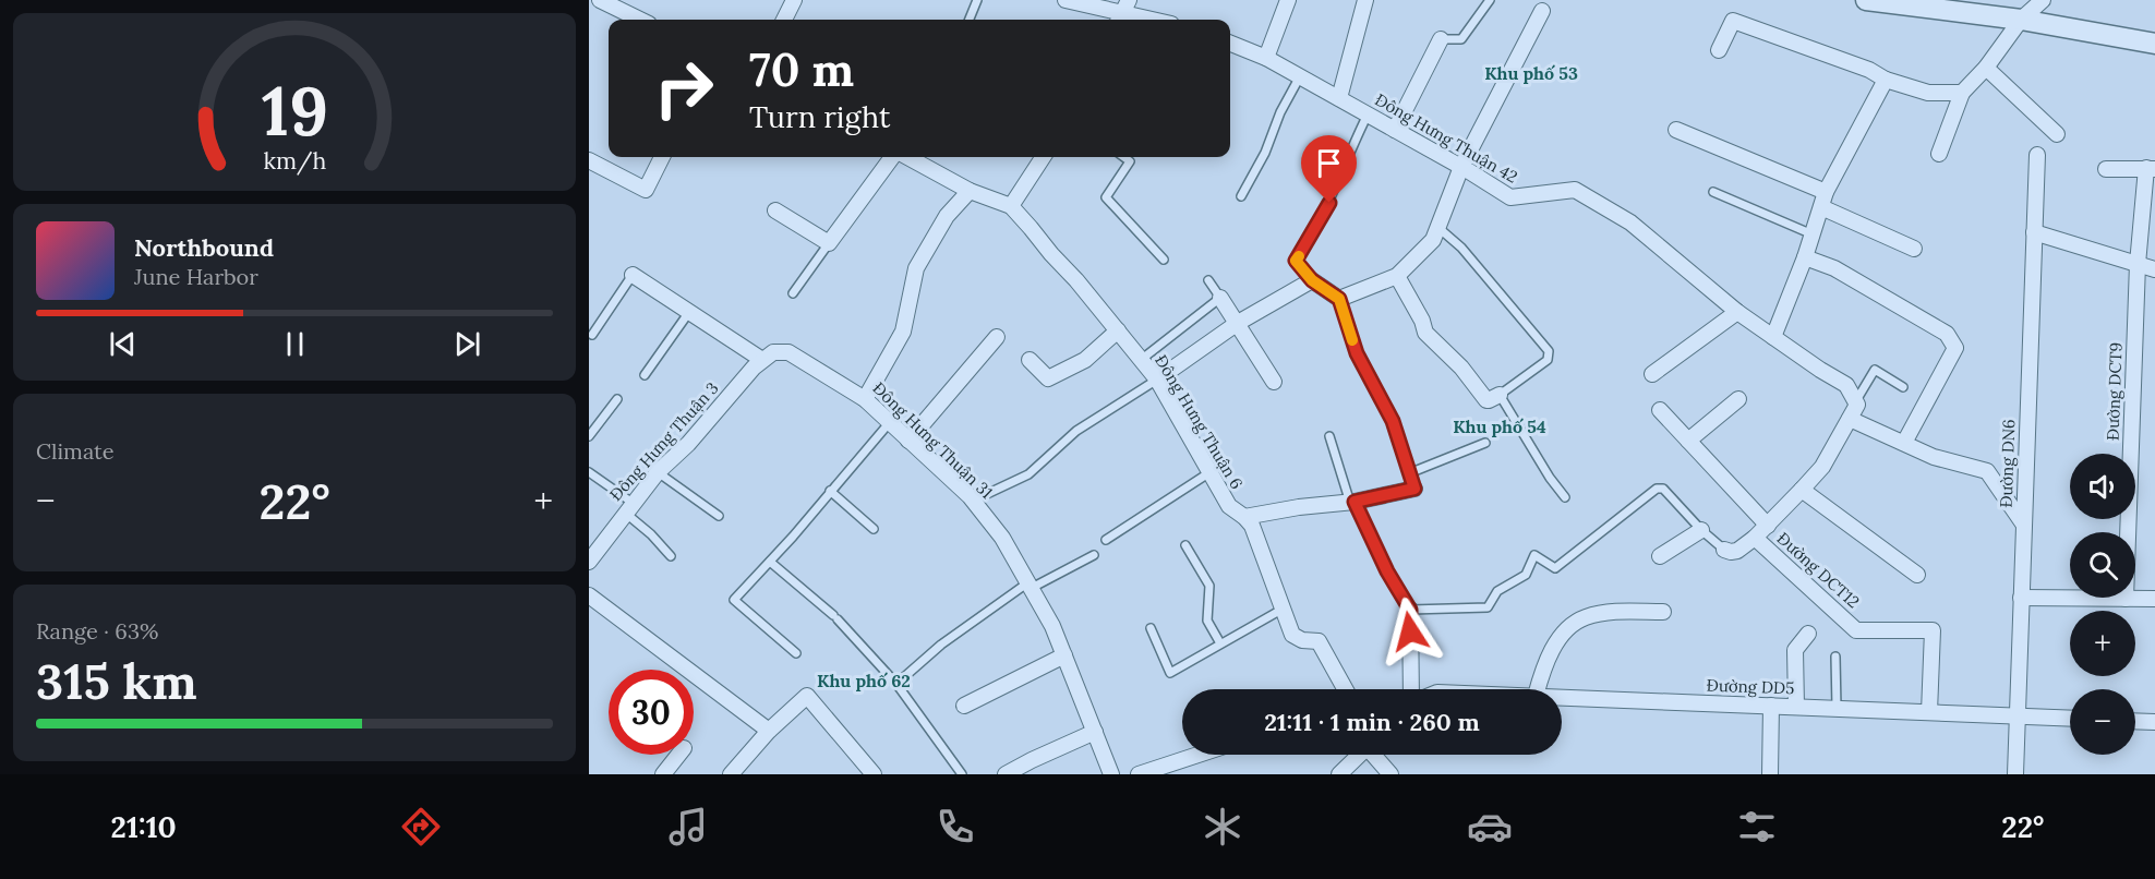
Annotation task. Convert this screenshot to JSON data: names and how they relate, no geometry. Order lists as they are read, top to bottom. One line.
{"streets":{"street":["Đông Hưng Thuận 42","Đường DCT9","Đông Hưng Thuận 6","Đông Hưng Thuận 31","Đông Hưng Thuận 3","Đường DN6","Đường DCT12","Đường DD5"]},"crossings":[["Đông Hưng Thuận 31","Đông Hưng Thuận 3"],["Đường DN6","Đường DD5"],["Đường DCT12","Đường DD5"]],"districts":["Khu phố 53","Khu phố 54","Khu phố 62"],"page":{"turn":["70 m","Turn right"],"song":["Northbound","June Harbor"],"tile":["Climate",["Range · 63%","315 km"]],"map_buttons":["+","−"],"heat":["−","22°","+"],"limit":"30","trip":"21:11 · 1 min · 260 m","tabs":["21:10","22°"],"gauge":["19","km/h"]}}
